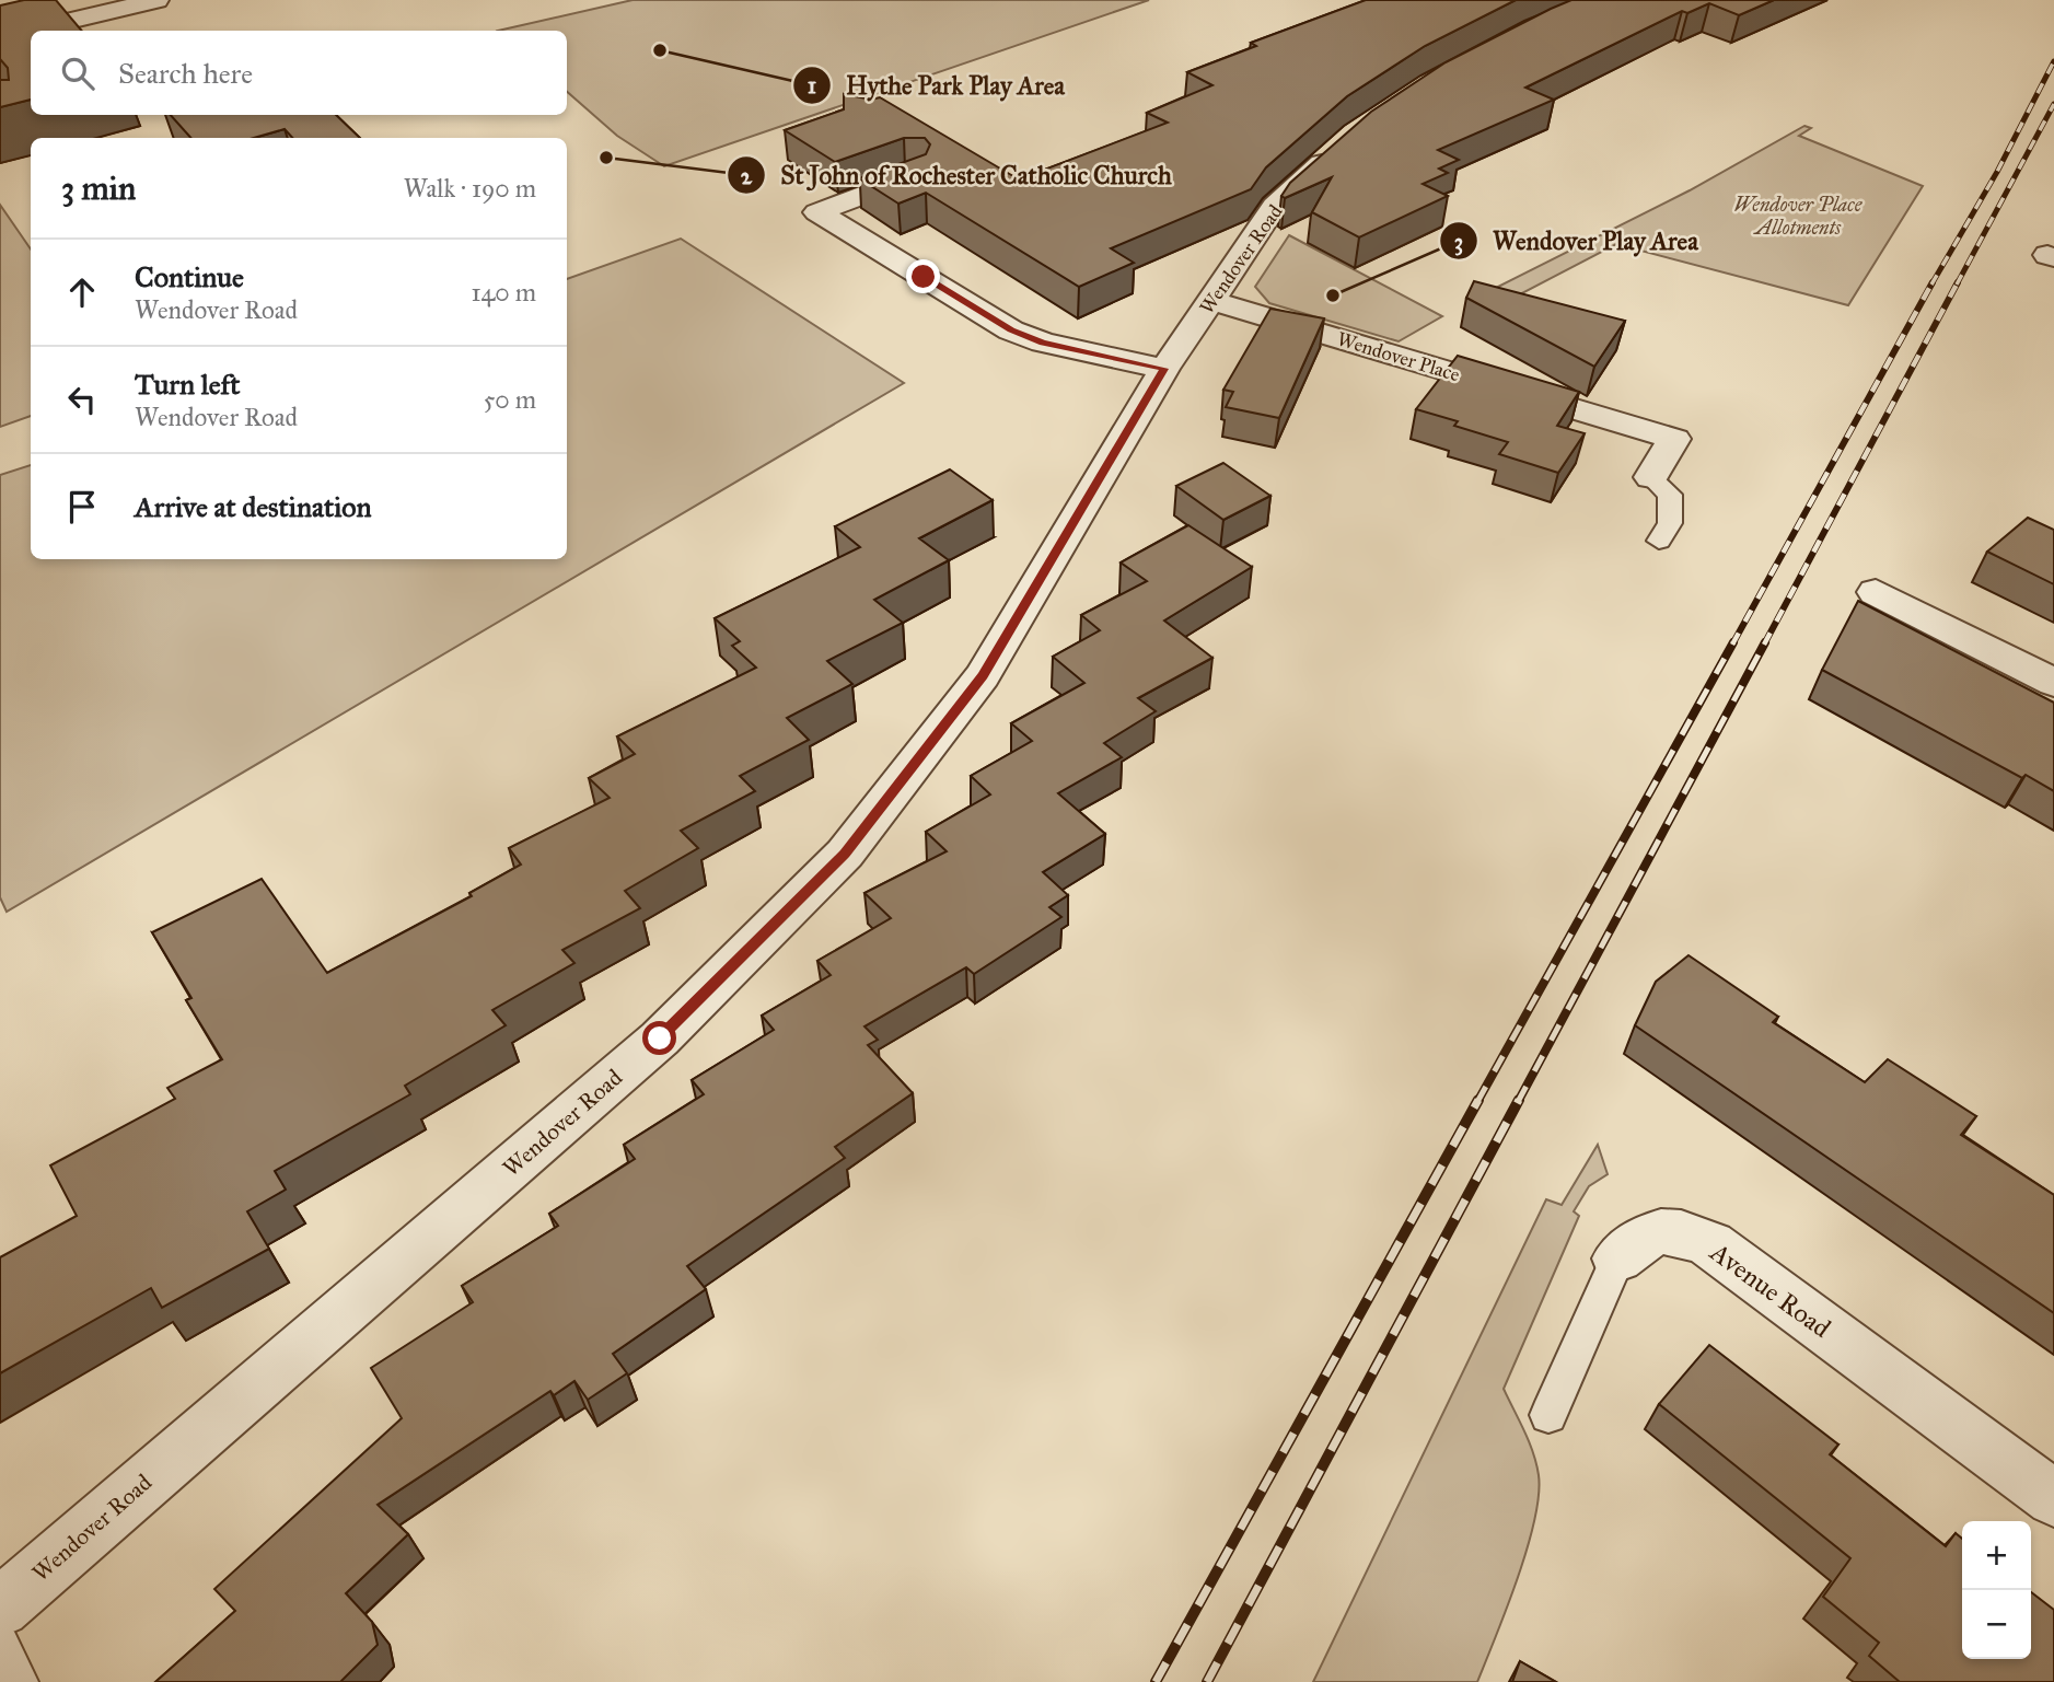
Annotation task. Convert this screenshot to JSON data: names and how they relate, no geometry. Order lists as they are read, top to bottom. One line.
{"streets":{"street":["Wendover Road","Wendover Place","Avenue Road"]},"crossings":[["Wendover Road","Wendover Place"]],"parks":["Wendover Place Allotments"],"places":["Hythe Park Play Area","St John of Rochester Catholic Church","Wendover Play Area"],"page":{"search":"Search here","heading":["3 min","Walk · 190 m"],"list":[["Continue","Wendover Road","140 m"],["Turn left","Wendover Road","50 m"],"Arrive at destination"],"map_buttons":["+","−"]}}
